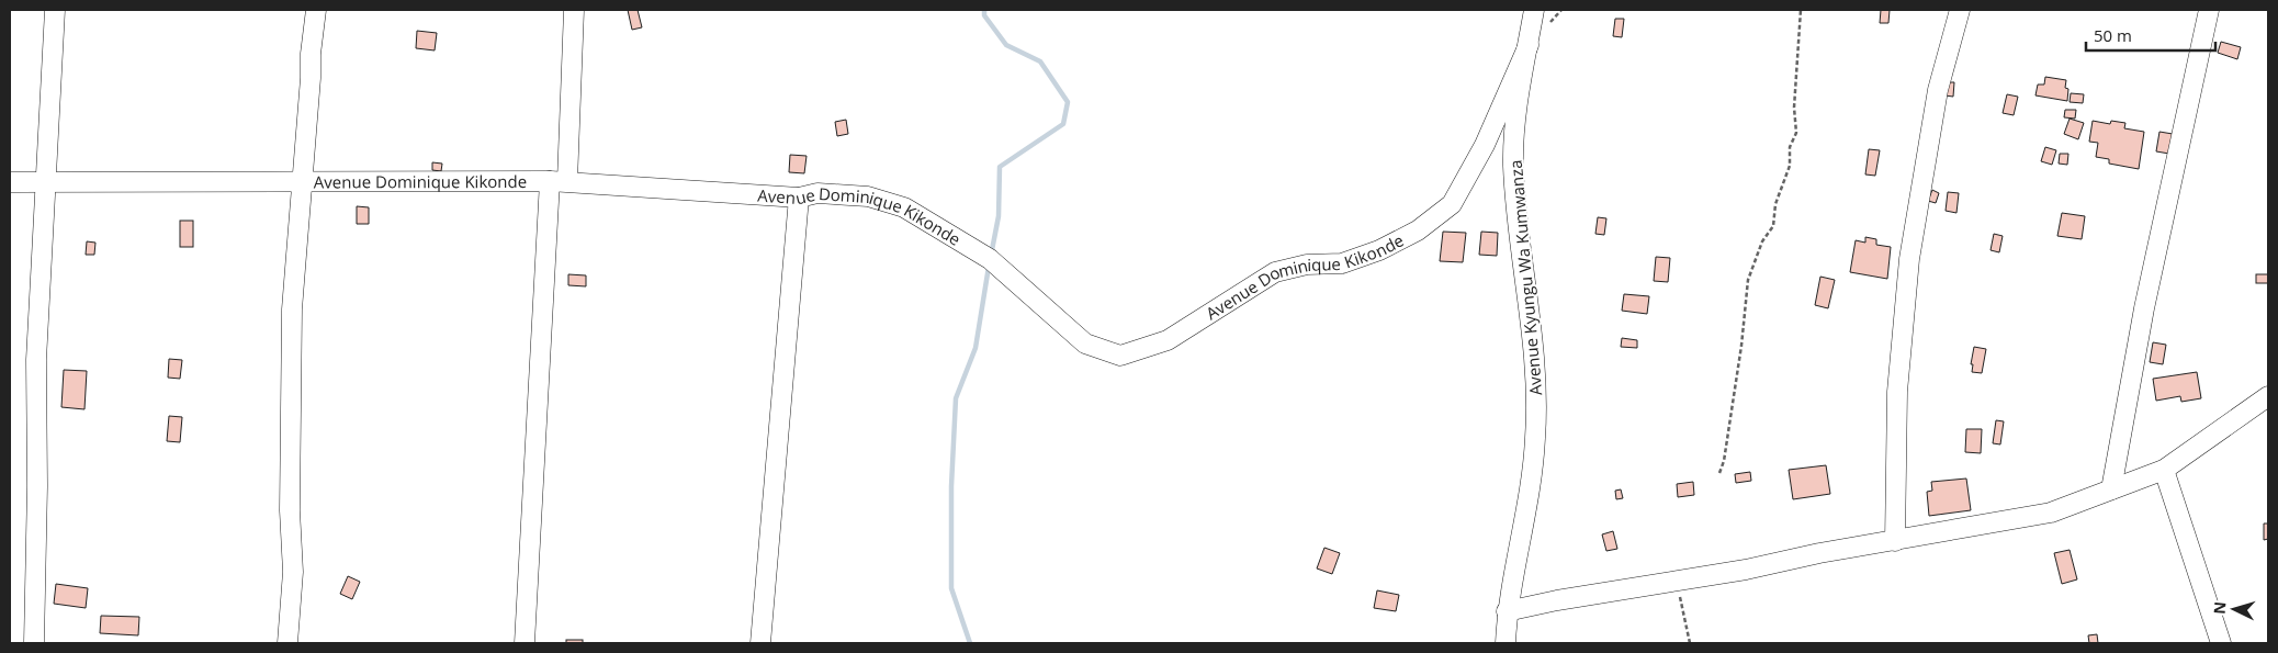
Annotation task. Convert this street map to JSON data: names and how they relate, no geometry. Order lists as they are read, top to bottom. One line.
{"streets":{"street":["Avenue Dominique Kikonde","Avenue Kyungu Wa Kumwanza"]},"crossings":[["Avenue Dominique Kikonde","Avenue Kyungu Wa Kumwanza"]],"scale_bar":"50 m","north":"left"}
